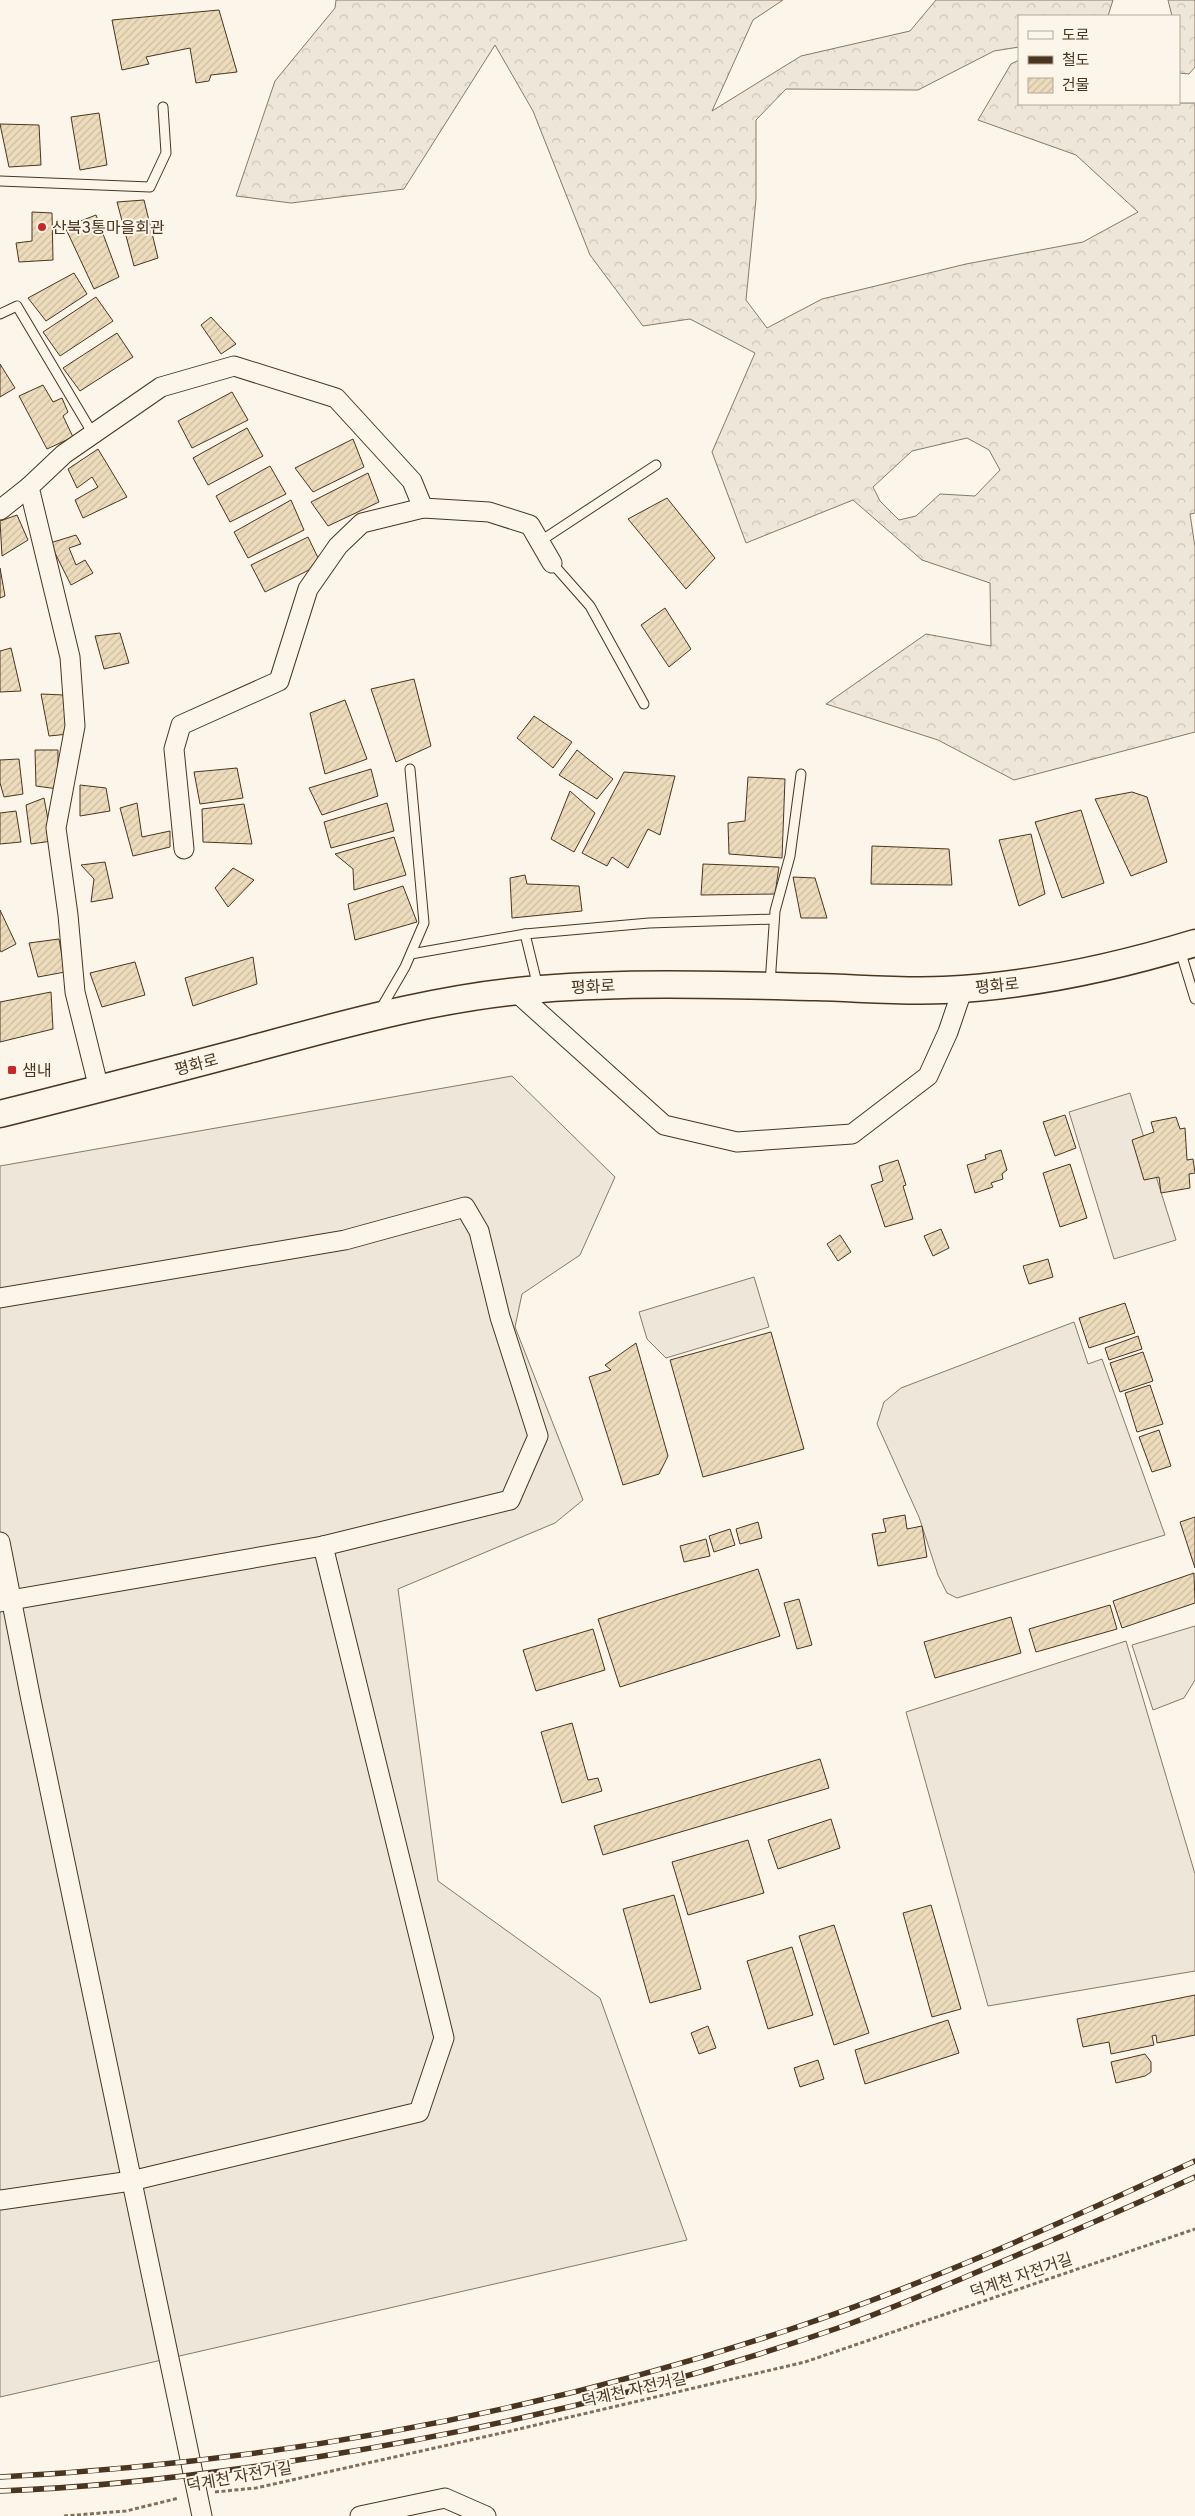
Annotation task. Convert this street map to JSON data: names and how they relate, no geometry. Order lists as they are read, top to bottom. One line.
{"streets":{"main road":["평화로"],"path":["덕계천 자전거길"]},"places":{"other":["산북3통마을회관"],"transit":["샘내"]},"legend":["도로","철도","건물"]}
